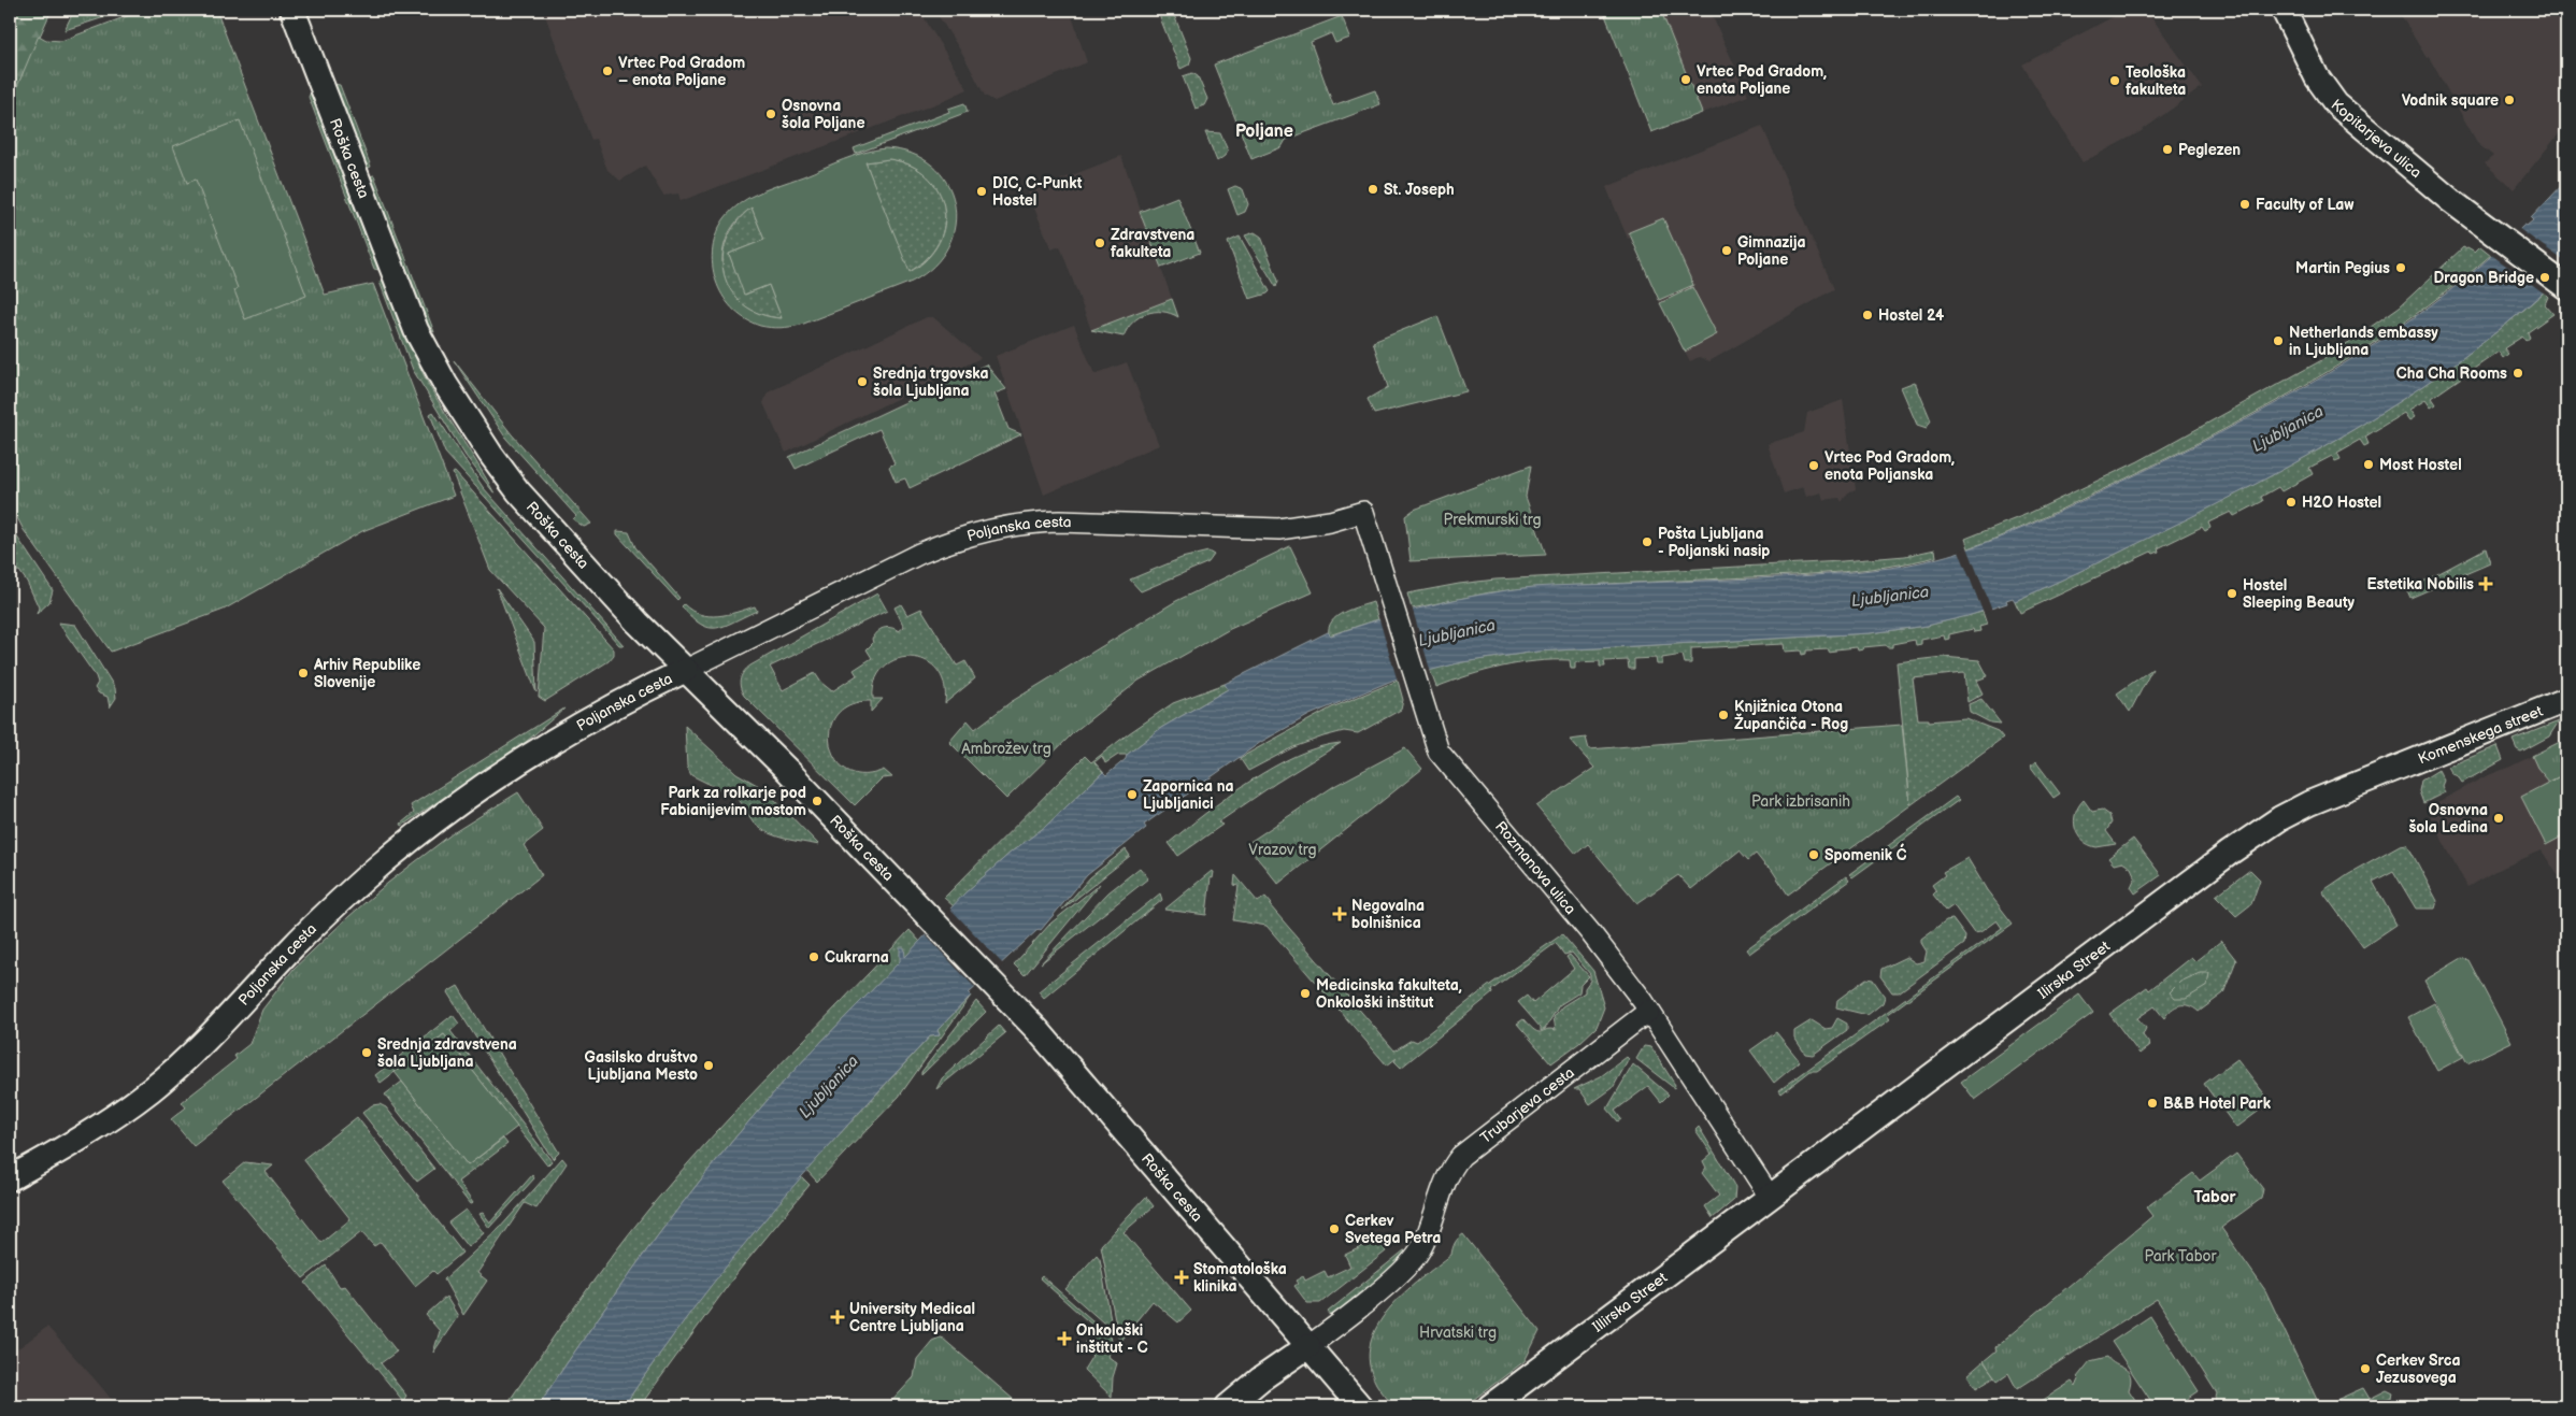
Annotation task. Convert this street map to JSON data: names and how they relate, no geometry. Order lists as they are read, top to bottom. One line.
{"streets":{"main road":["Kopitarjeva ulica","Roška cesta","Poljanska cesta","Komenskega street","Ilirska Street","Illirska Street"],"street":["Rozmanova ulica","Trubarjeva cesta"]},"crossings":[["Roška cesta","Poljanska cesta"],["Roška cesta","Trubarjeva cesta"],["Poljanska cesta","Rozmanova ulica"],["Komenskega street","Ilirska Street"],["Rozmanova ulica","Ilirska Street"],["Rozmanova ulica","Trubarjeva cesta"],["Rozmanova ulica","Illirska Street"],["Ilirska Street","Illirska Street"]],"districts":["Poljane","Tabor"],"water":["Ljubljanica"],"parks":["Prekmurski trg","Ambrožev trg","Park izbrisanih","Vrazov trg","Park Tabor","Hrvatski trg"],"places":{"other":["Vrtec Pod Gradom – enota Poljane","Vrtec Pod Gradom, enota Poljane","Teološka fakulteta","Vodnik square","Osnovna šola Poljane","Peglezen","St. Joseph","DIC, C-Punkt Hostel","Faculty of Law","Zdravstvena fakulteta","Gimnazija Poljane","Martin Pegius","Dragon Bridge","Hostel 24","Netherlands embassy in Ljubljana","Cha Cha Rooms","Srednja trgovska šola Ljubljana","Most Hostel","Vrtec Pod Gradom, enota Poljanska","H2O Hostel","Pošta Ljubljana - Poljanski nasip","Hostel Sleeping Beauty","Arhiv Republike Slovenije","Knjižnica Otona Župančiča - Rog","Zapornica na Ljubljanici","Park za rolkarje pod Fabianijevim mostom","Osnovna šola Ledina","Spomenik Ć","Cukrarna","Medicinska fakulteta, Onkološki inštitut","Srednja zdravstvena šola Ljubljana","Gasilsko društvo Ljubljana Mesto","B&B Hotel Park","Cerkev Svetega Petra","Cerkev Srca Jezusovega"],"health":["Estetika Nobilis","Negovalna bolnišnica","Stomatološka klinika","University Medical Centre Ljubljana","Onkološki inštitut - C"]}}
